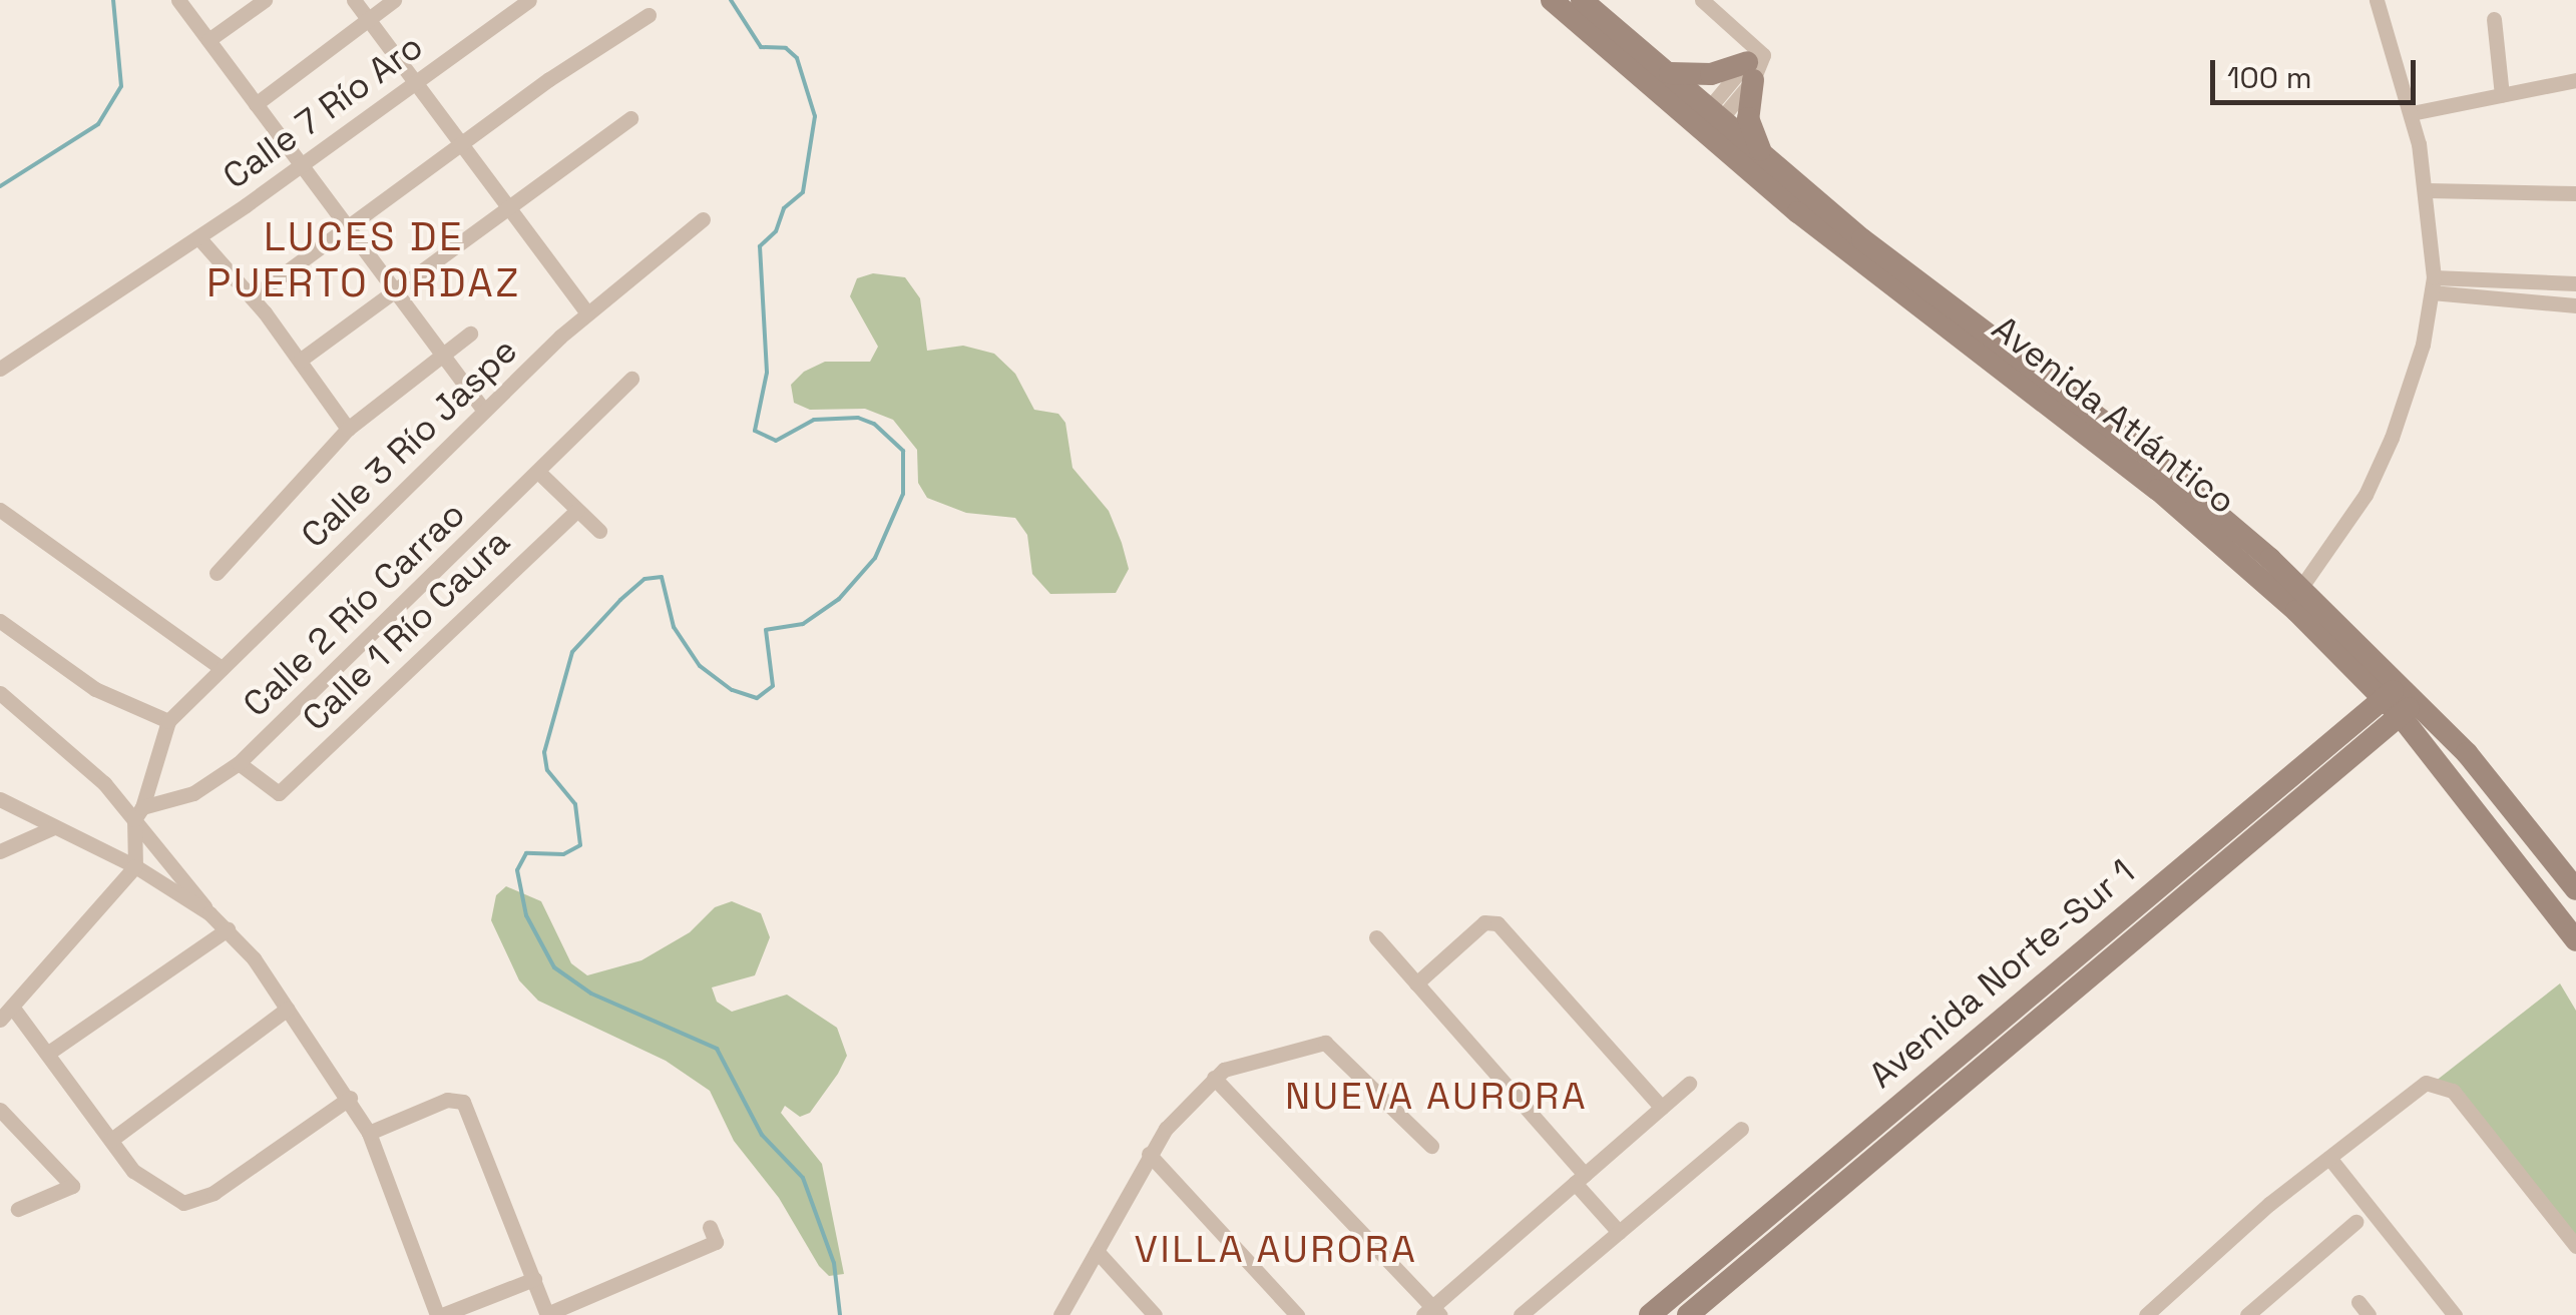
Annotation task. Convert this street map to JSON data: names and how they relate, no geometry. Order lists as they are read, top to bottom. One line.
{"streets":{"main road":["Avenida Atlántico","Avenida Norte-Sur 1"],"street":["Calle 7 Río Aro","Calle 3 Río Jaspe","Calle 2 Río Carrao","Calle 1 Río Caura"]},"crossings":[["Avenida Atlántico","Avenida Norte-Sur 1"],["Calle 2 Río Carrao","Calle 1 Río Caura"]],"districts":["LUCES DE PUERTO ORDAZ","NUEVA AURORA","VILLA AURORA"],"scale_bar":"100 m"}
